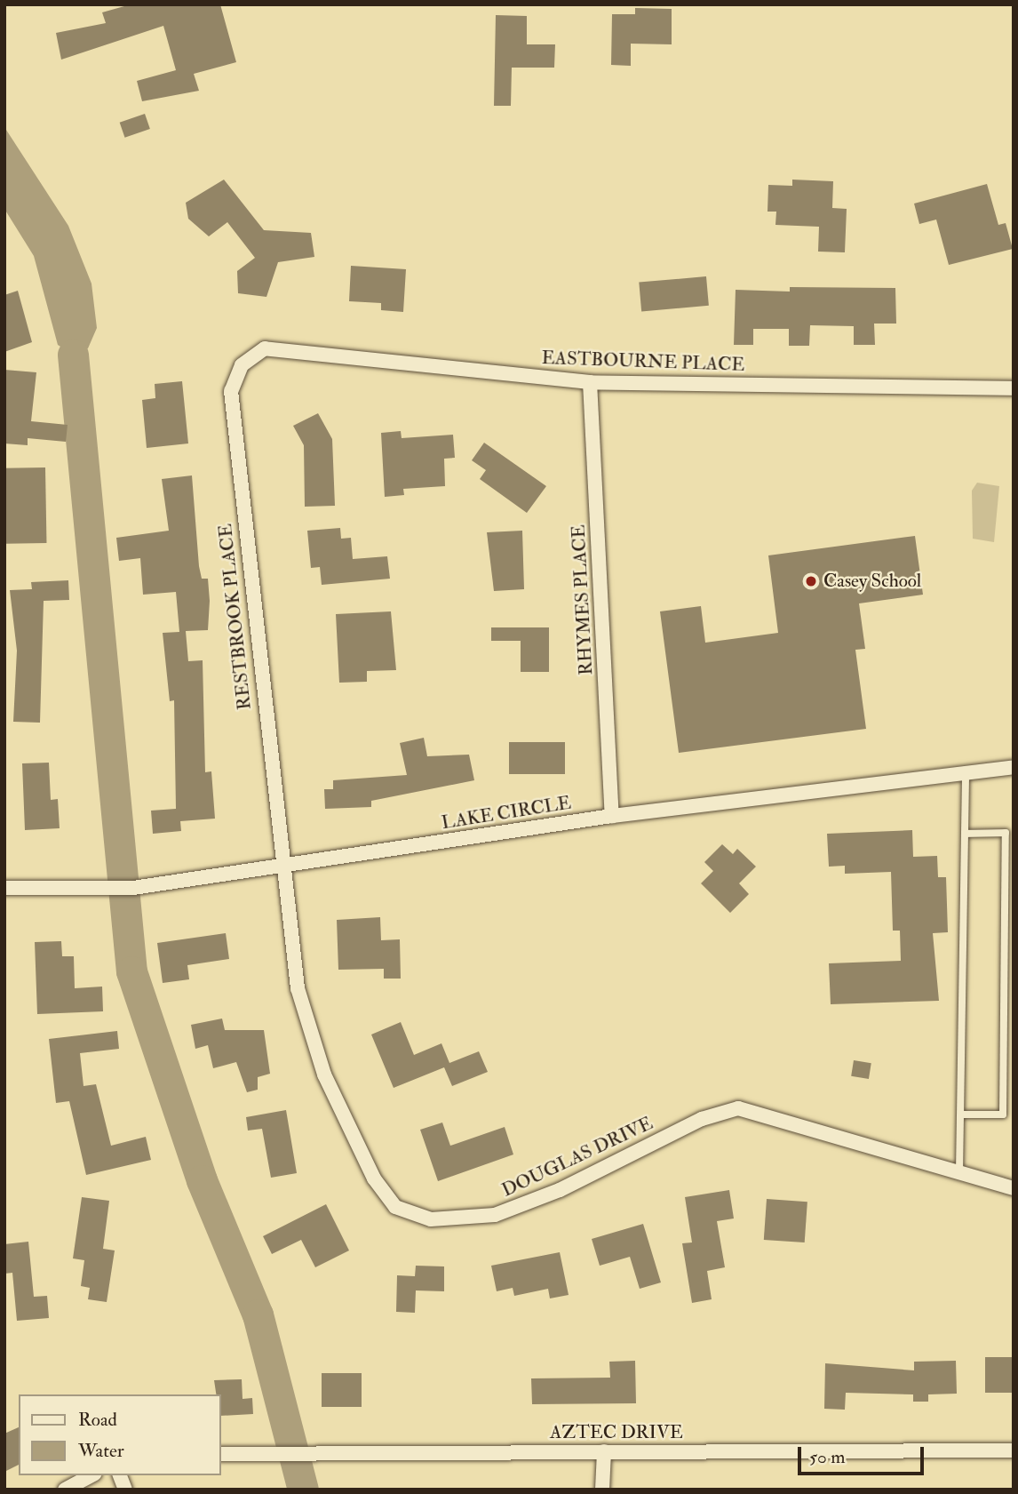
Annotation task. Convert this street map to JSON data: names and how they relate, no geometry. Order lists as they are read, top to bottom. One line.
{"streets":{"street":["EASTBOURNE PLACE","RHYMES PLACE","RESTBROOK PLACE","LAKE CIRCLE","DOUGLAS DRIVE","AZTEC DRIVE"]},"crossings":[["EASTBOURNE PLACE","RHYMES PLACE"],["EASTBOURNE PLACE","RESTBROOK PLACE"],["RHYMES PLACE","LAKE CIRCLE"],["RESTBROOK PLACE","LAKE CIRCLE"],["RESTBROOK PLACE","DOUGLAS DRIVE"],["LAKE CIRCLE","DOUGLAS DRIVE"]],"places":["Casey School"],"legend":["Road","Water"],"scale_bar":"50 m"}
